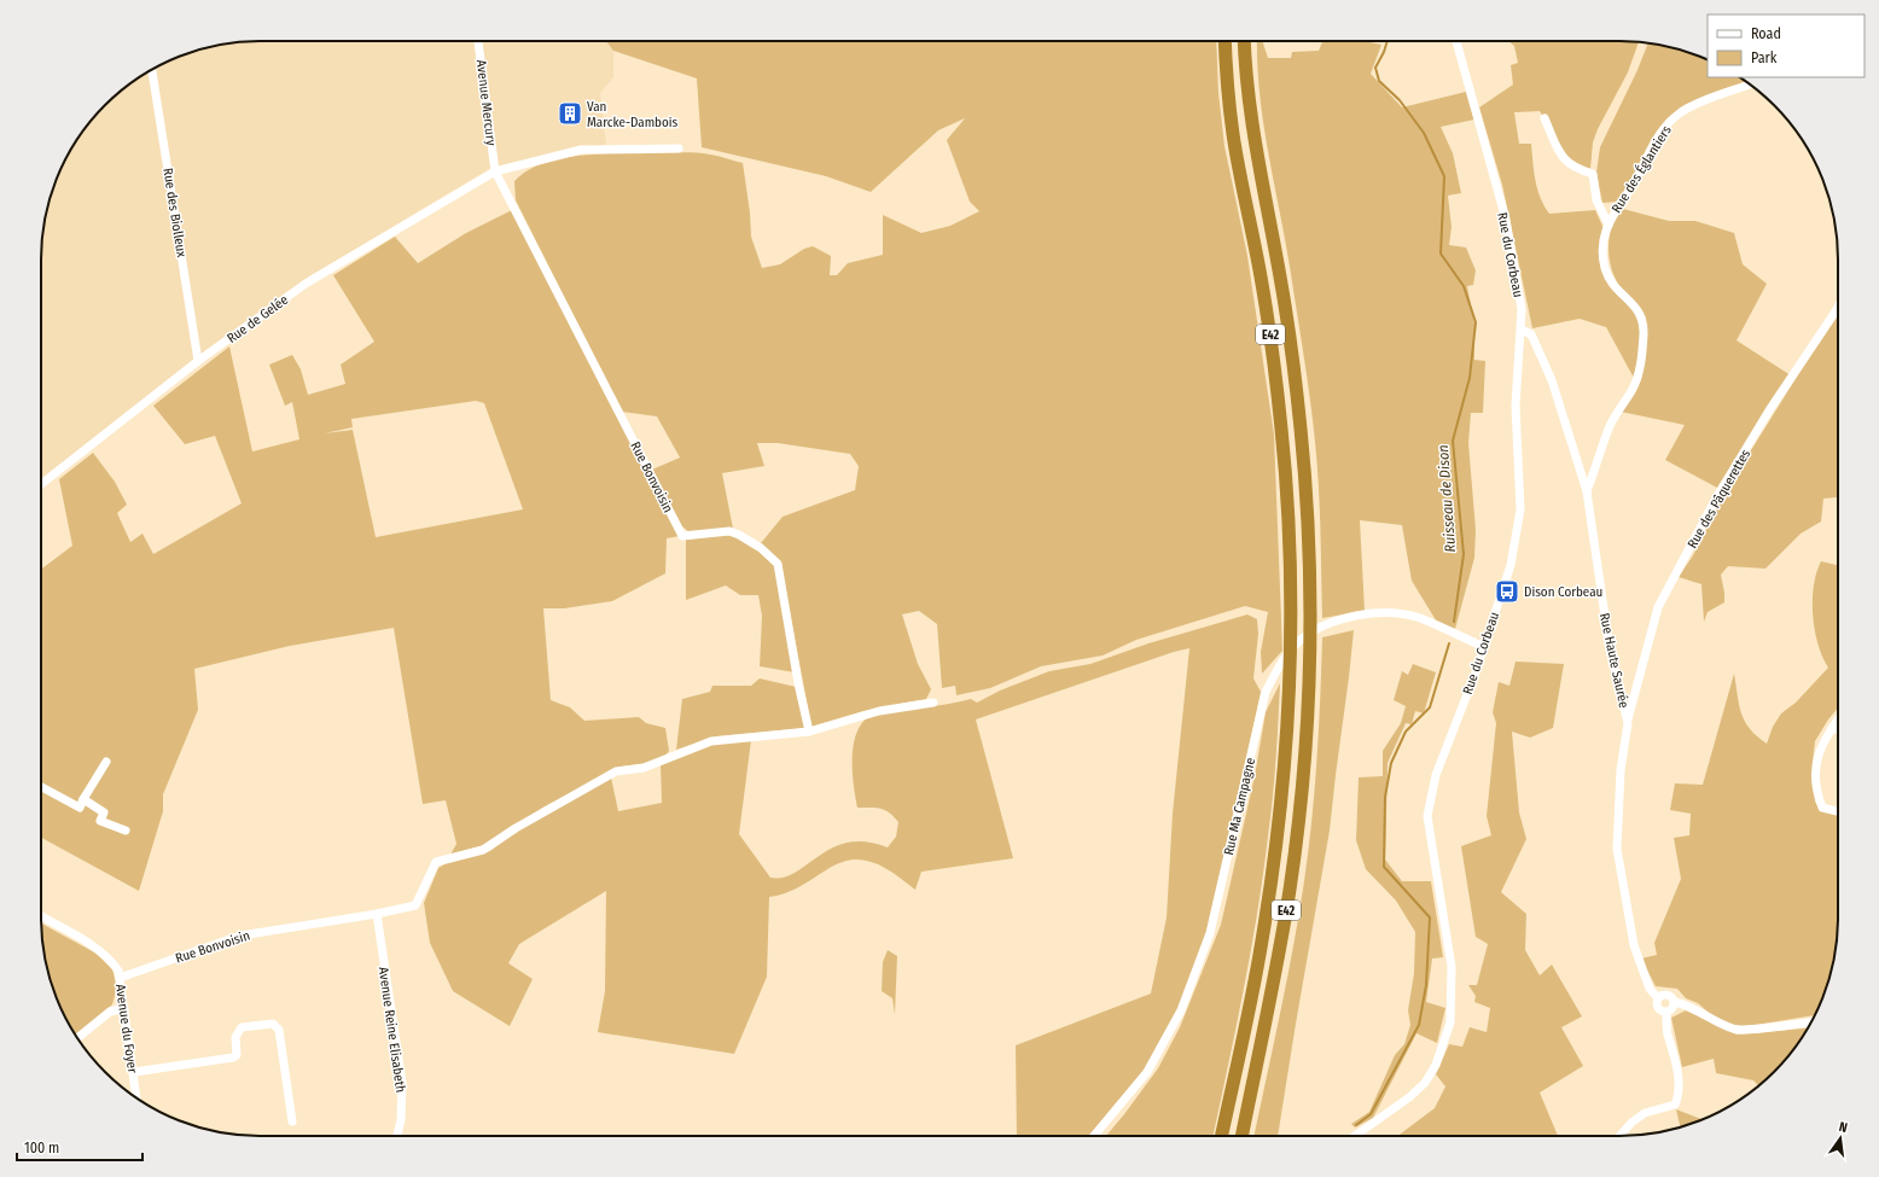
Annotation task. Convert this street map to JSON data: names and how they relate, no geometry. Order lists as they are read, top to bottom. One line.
{"streets":{"highway":["E42"],"street":["Avenue Mercury","Rue des Églantiers","Rue des Biolleux","Rue du Corbeau","Rue de Gelée","Rue Bonvoisin","Rue des Pâquerettes","Rue Haute Saurée","Rue Ma Campagne","Avenue du Foyer","Avenue Reine Elisabeth"]},"crossings":[["Avenue Mercury","Rue de Gelée"],["Avenue Mercury","Rue Bonvoisin"],["Rue des Églantiers","Rue Haute Saurée"],["Rue des Biolleux","Rue de Gelée"],["Rue du Corbeau","Rue Haute Saurée"],["Rue du Corbeau","Rue Ma Campagne"],["Rue de Gelée","Rue Bonvoisin"],["Rue Bonvoisin","Avenue du Foyer"],["Rue Bonvoisin","Avenue Reine Elisabeth"],["Rue des Pâquerettes","Rue Haute Saurée"]],"water":["Ruisseau de Dison"],"places":{"building":["Van Marcke-Dambois"],"bus stop":["Dison Corbeau"]},"legend":["Road","Park"],"scale_bar":"100 m","north":"top"}
